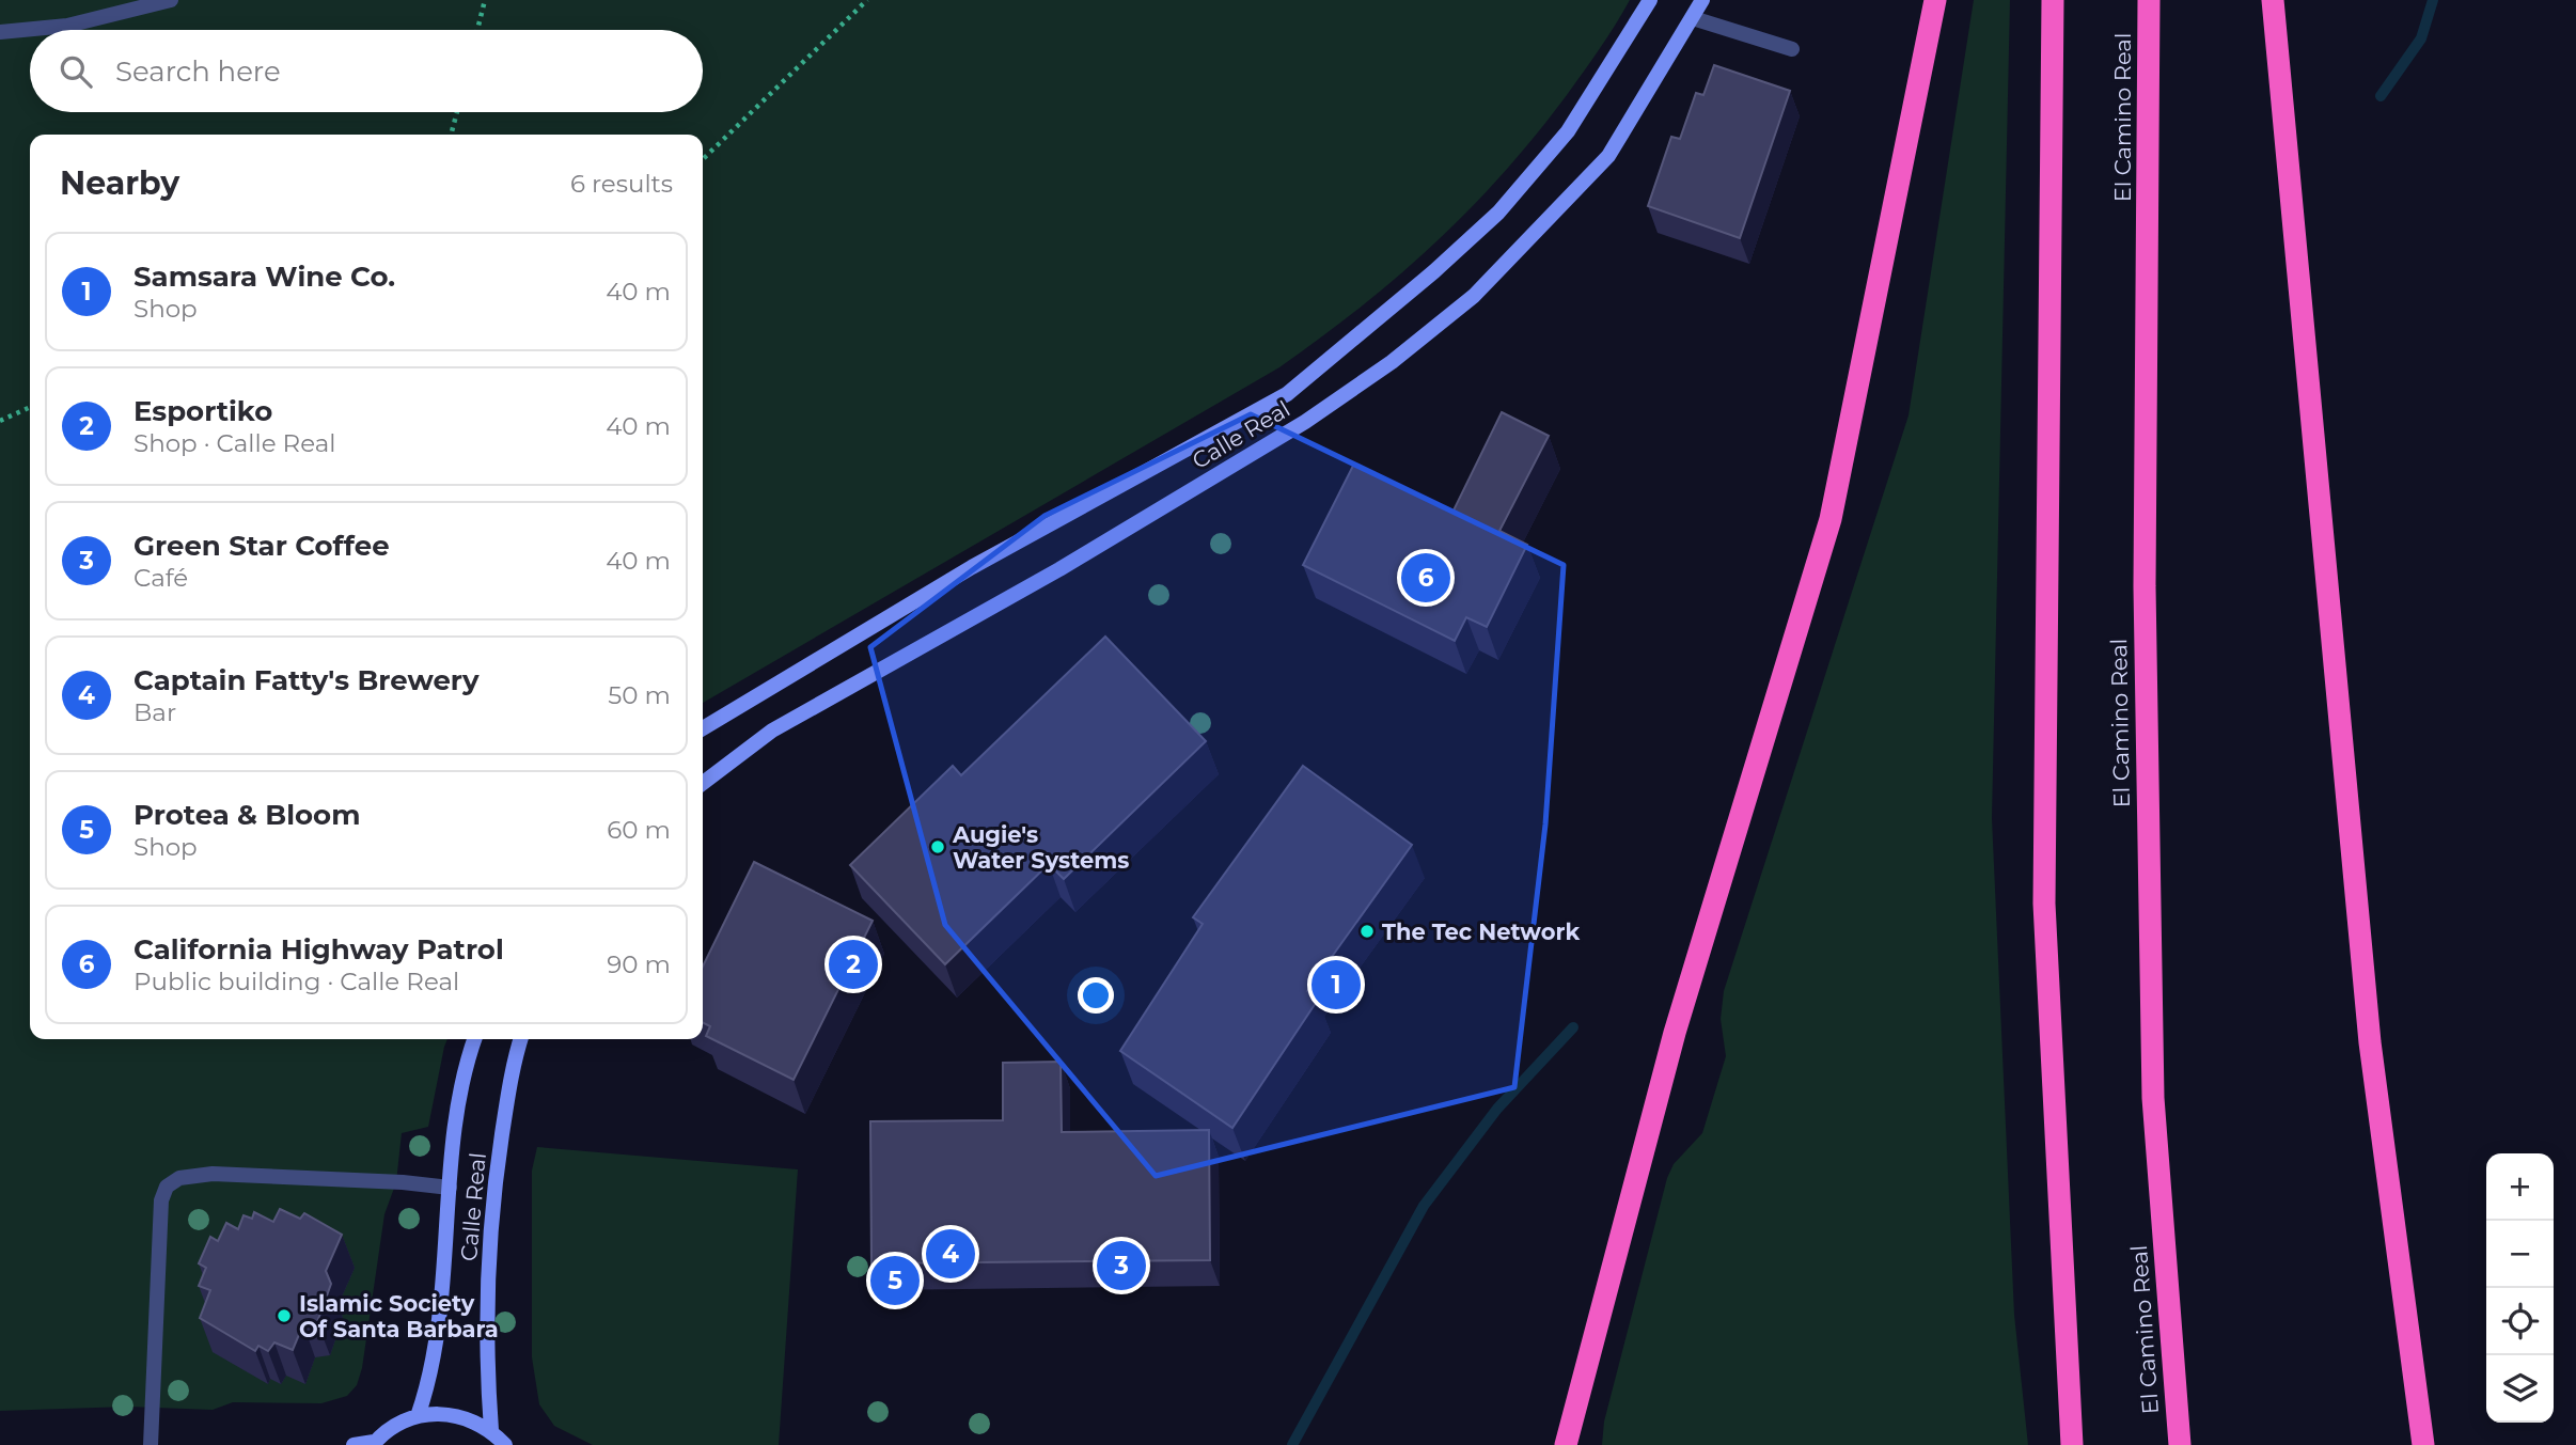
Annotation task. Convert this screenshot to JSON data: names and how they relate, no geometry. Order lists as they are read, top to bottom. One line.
{"streets":{"highway":["El Camino Real"],"main road":["Calle Real"]},"places":["Augie's Water Systems","The Tec Network","Islamic Society Of Santa Barbara"],"page":{"search":"Search here","heading":["Nearby","6 results"],"list":[{"mark":"1","name":"Samsara Wine Co.","note":"Shop","value":"40 m"},{"mark":"2","name":"Esportiko","note":"Shop · Calle Real","value":"40 m"},{"mark":"3","name":"Green Star Coffee","note":"Café","value":"40 m"},{"mark":"4","name":"Captain Fatty's Brewery","note":"Bar","value":"50 m"},{"mark":"5","name":"Protea & Bloom","note":"Shop","value":"60 m"},{"mark":"6","name":"California Highway Patrol","note":"Public building · Calle Real","value":"90 m"}],"pins":["6","2","1","4","3","5"],"map_buttons":["+","−"]}}
